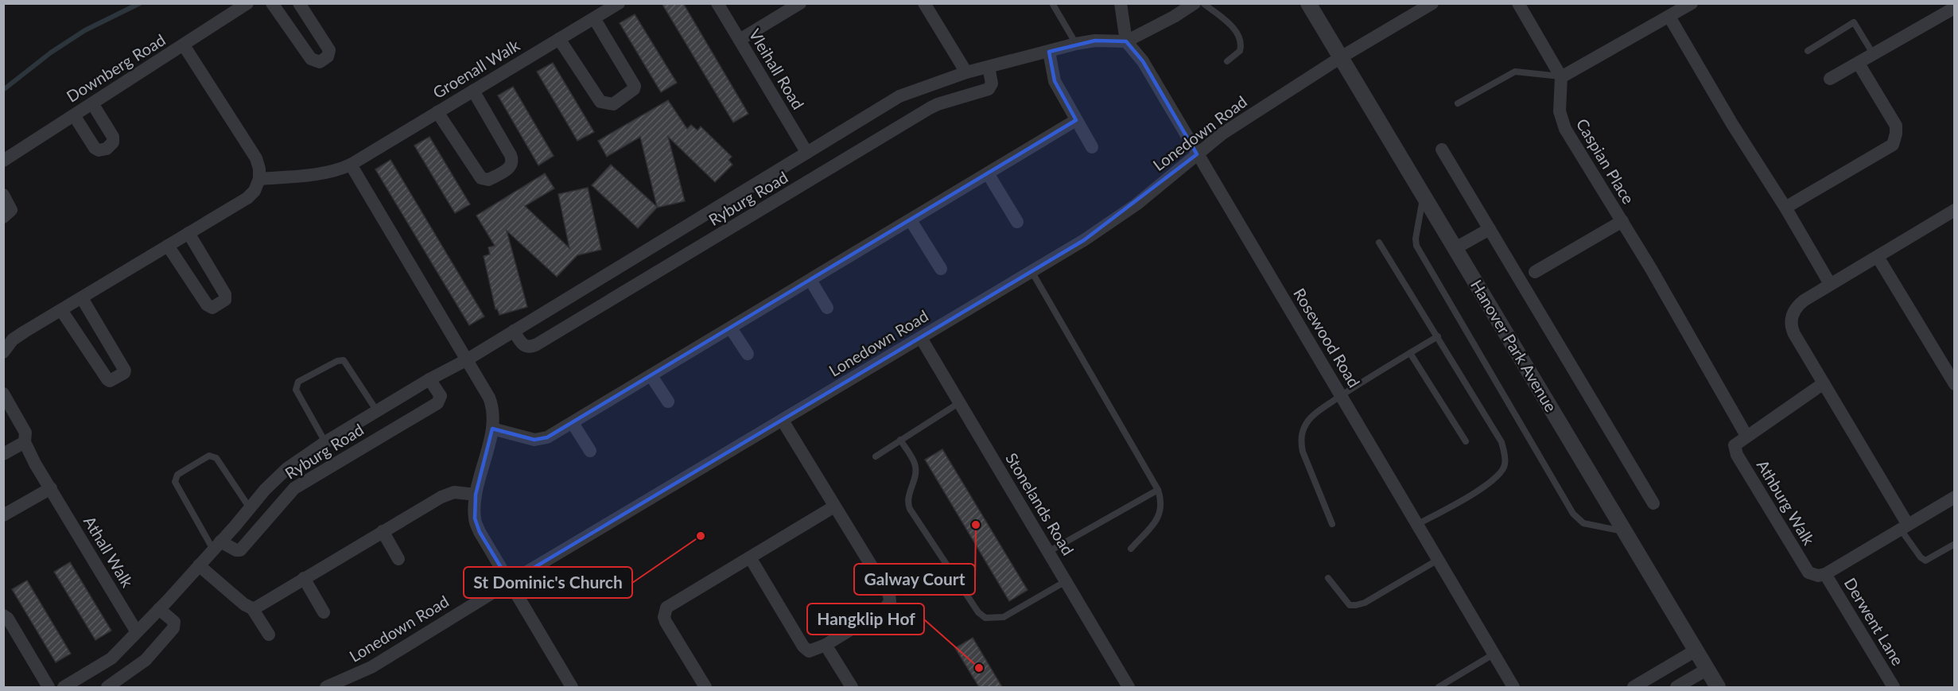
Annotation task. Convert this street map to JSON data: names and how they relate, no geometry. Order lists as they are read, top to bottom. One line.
{"streets":{"street":["Downberg Road","Groenall Walk","Vleihall Road","Lonedown Road","Caspian Place","Ryburg Road","Rosewood Road","Hanover Park Avenue","Athburg Walk","Stonelands Road","Athall Walk","Derwent Lane"]},"crossings":[["Vleihall Road","Ryburg Road"],["Lonedown Road","Rosewood Road"],["Lonedown Road","Hanover Park Avenue"],["Lonedown Road","Stonelands Road"],["Caspian Place","Athburg Walk"],["Ryburg Road","Rosewood Road"],["Ryburg Road","Athall Walk"],["Athburg Walk","Derwent Lane"]],"places":["Galway Court","St Dominic's Church","Hangklip Hof"]}
